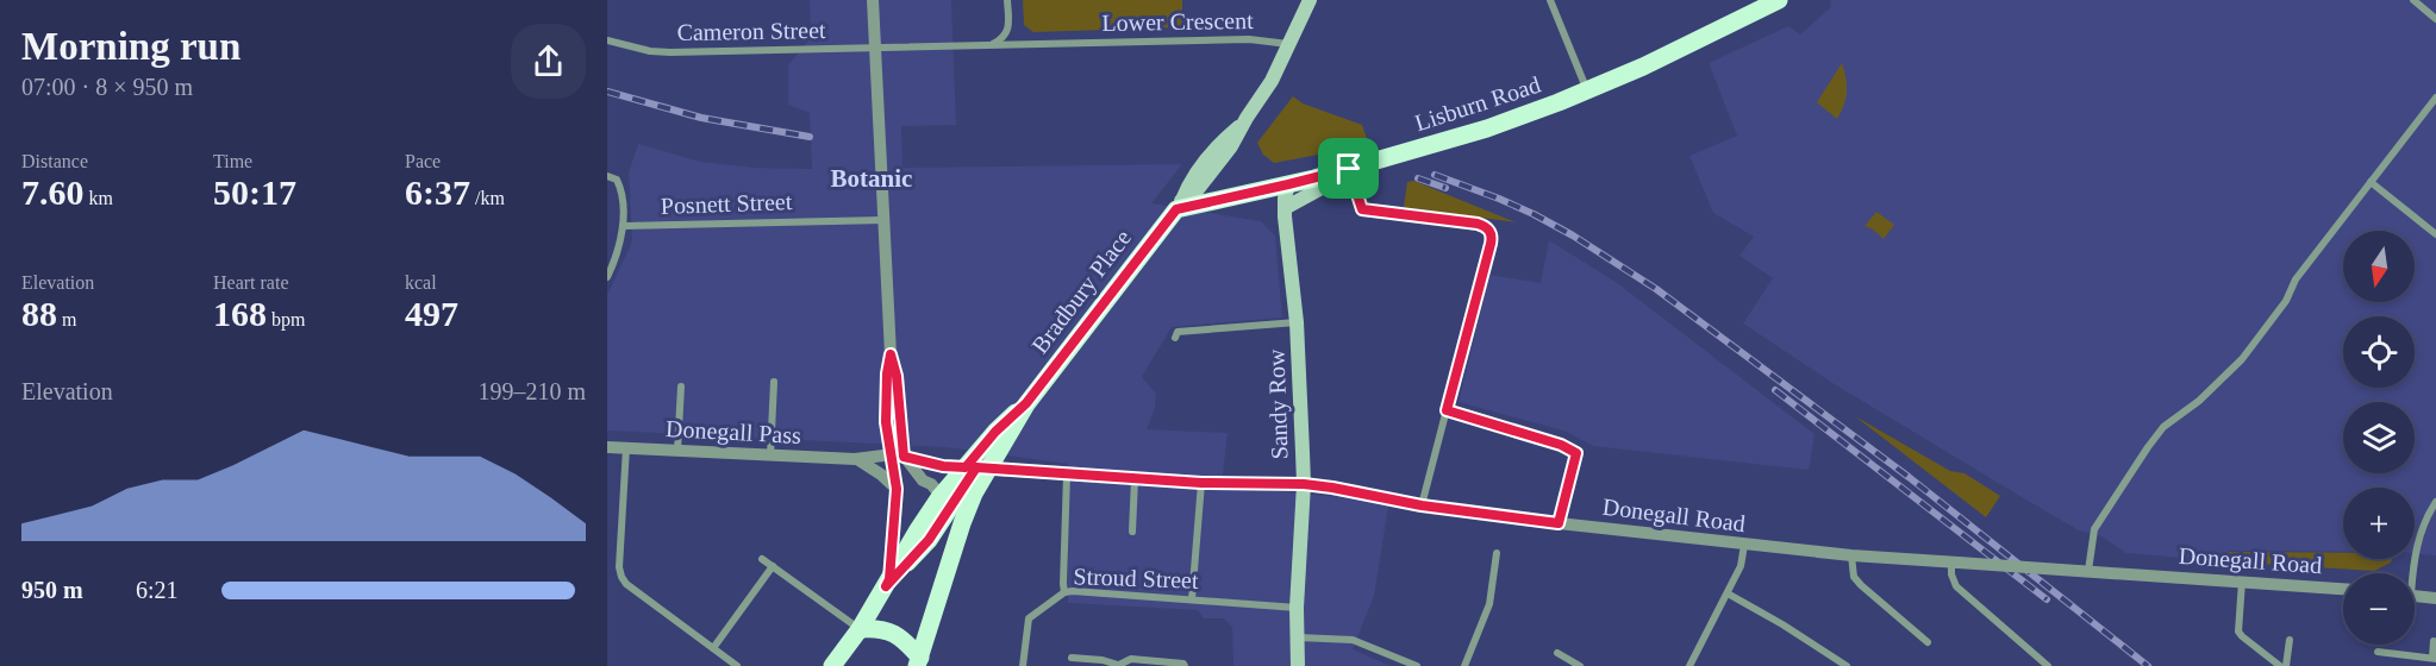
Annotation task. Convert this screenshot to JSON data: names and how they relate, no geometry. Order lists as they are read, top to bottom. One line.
{"streets":{"main road":["Lisburn Road","Bradbury Place","Sandy Row"],"street":["Lower Crescent","Cameron Street","Posnett Street","Donegall Pass","Donegall Road","Stroud Street"]},"crossings":[["Lower Crescent","Cameron Street"],["Lisburn Road","Bradbury Place"],["Lisburn Road","Sandy Row"],["Bradbury Place","Donegall Road"],["Sandy Row","Donegall Road"],["Sandy Row","Stroud Street"],["Donegall Pass","Donegall Road"]],"districts":["Botanic"],"north":"bottom","page":{"heading":["Morning run","07:00 · 8 × 950 m"],"stats":[["Distance","7.60 km"],["Time","50:17"],["Pace","6:37 /km"],["Elevation","88 m"],["Heart rate","168 bpm"],["kcal","497"]],"map_buttons":["+","−"],"chart":["Elevation","199–210 m"],"list":[{"name":"950 m","note":"6:21"}]}}
